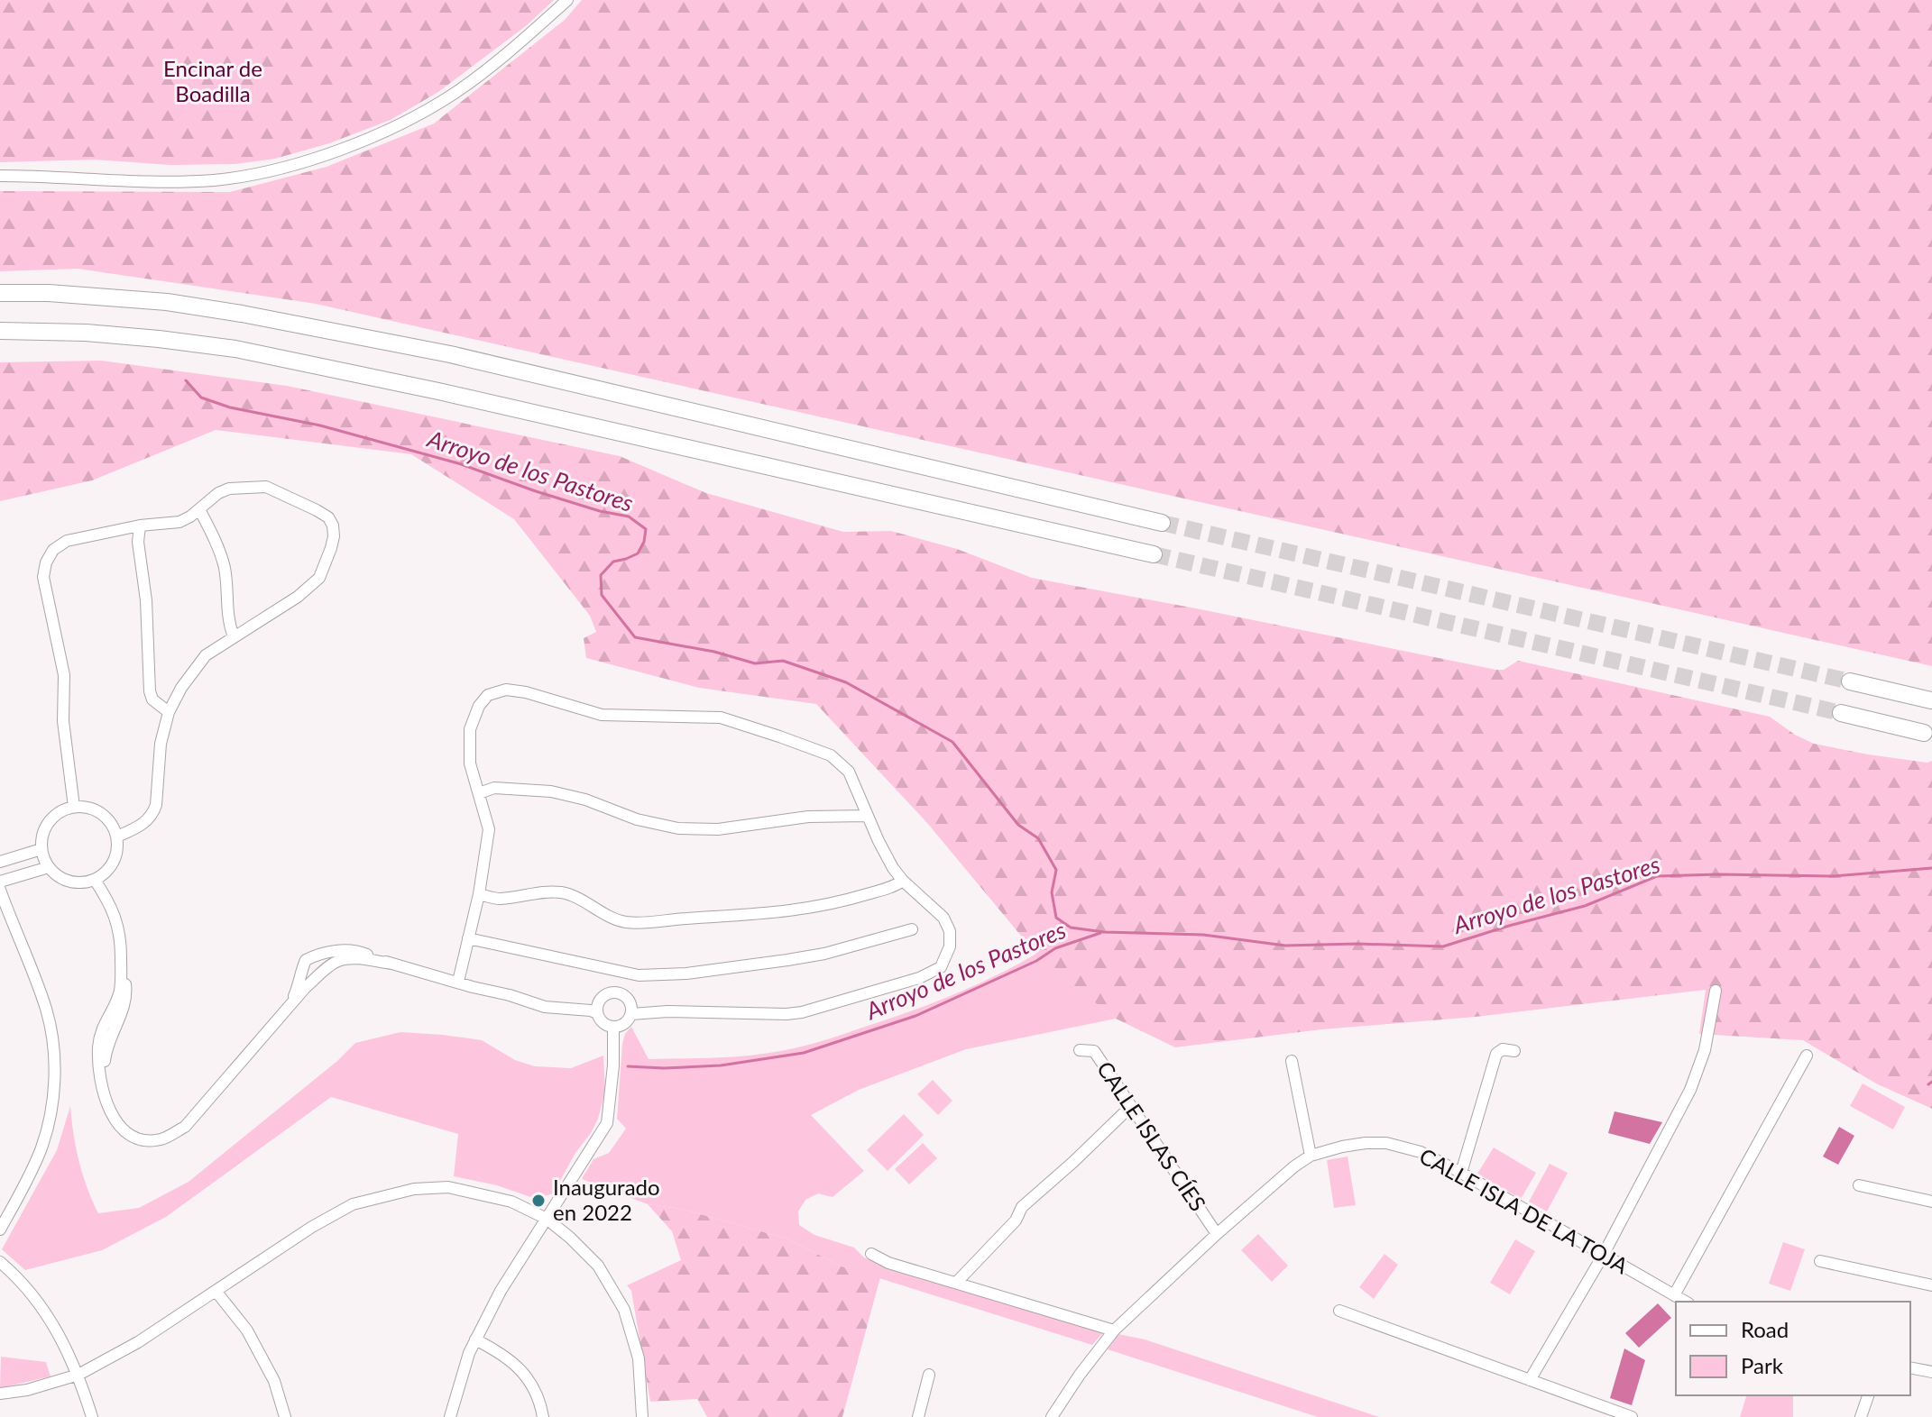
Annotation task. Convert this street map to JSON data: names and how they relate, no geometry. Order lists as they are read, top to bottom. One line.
{"streets":{"street":["CALLE ISLAS CÍES","CALLE ISLA DE LA TOJA"]},"crossings":[["CALLE ISLAS CÍES","CALLE ISLA DE LA TOJA"]],"water":["Arroyo de los Pastores"],"parks":["Encinar de Boadilla"],"places":["Inaugurado en 2022"],"legend":["Road","Park"]}
